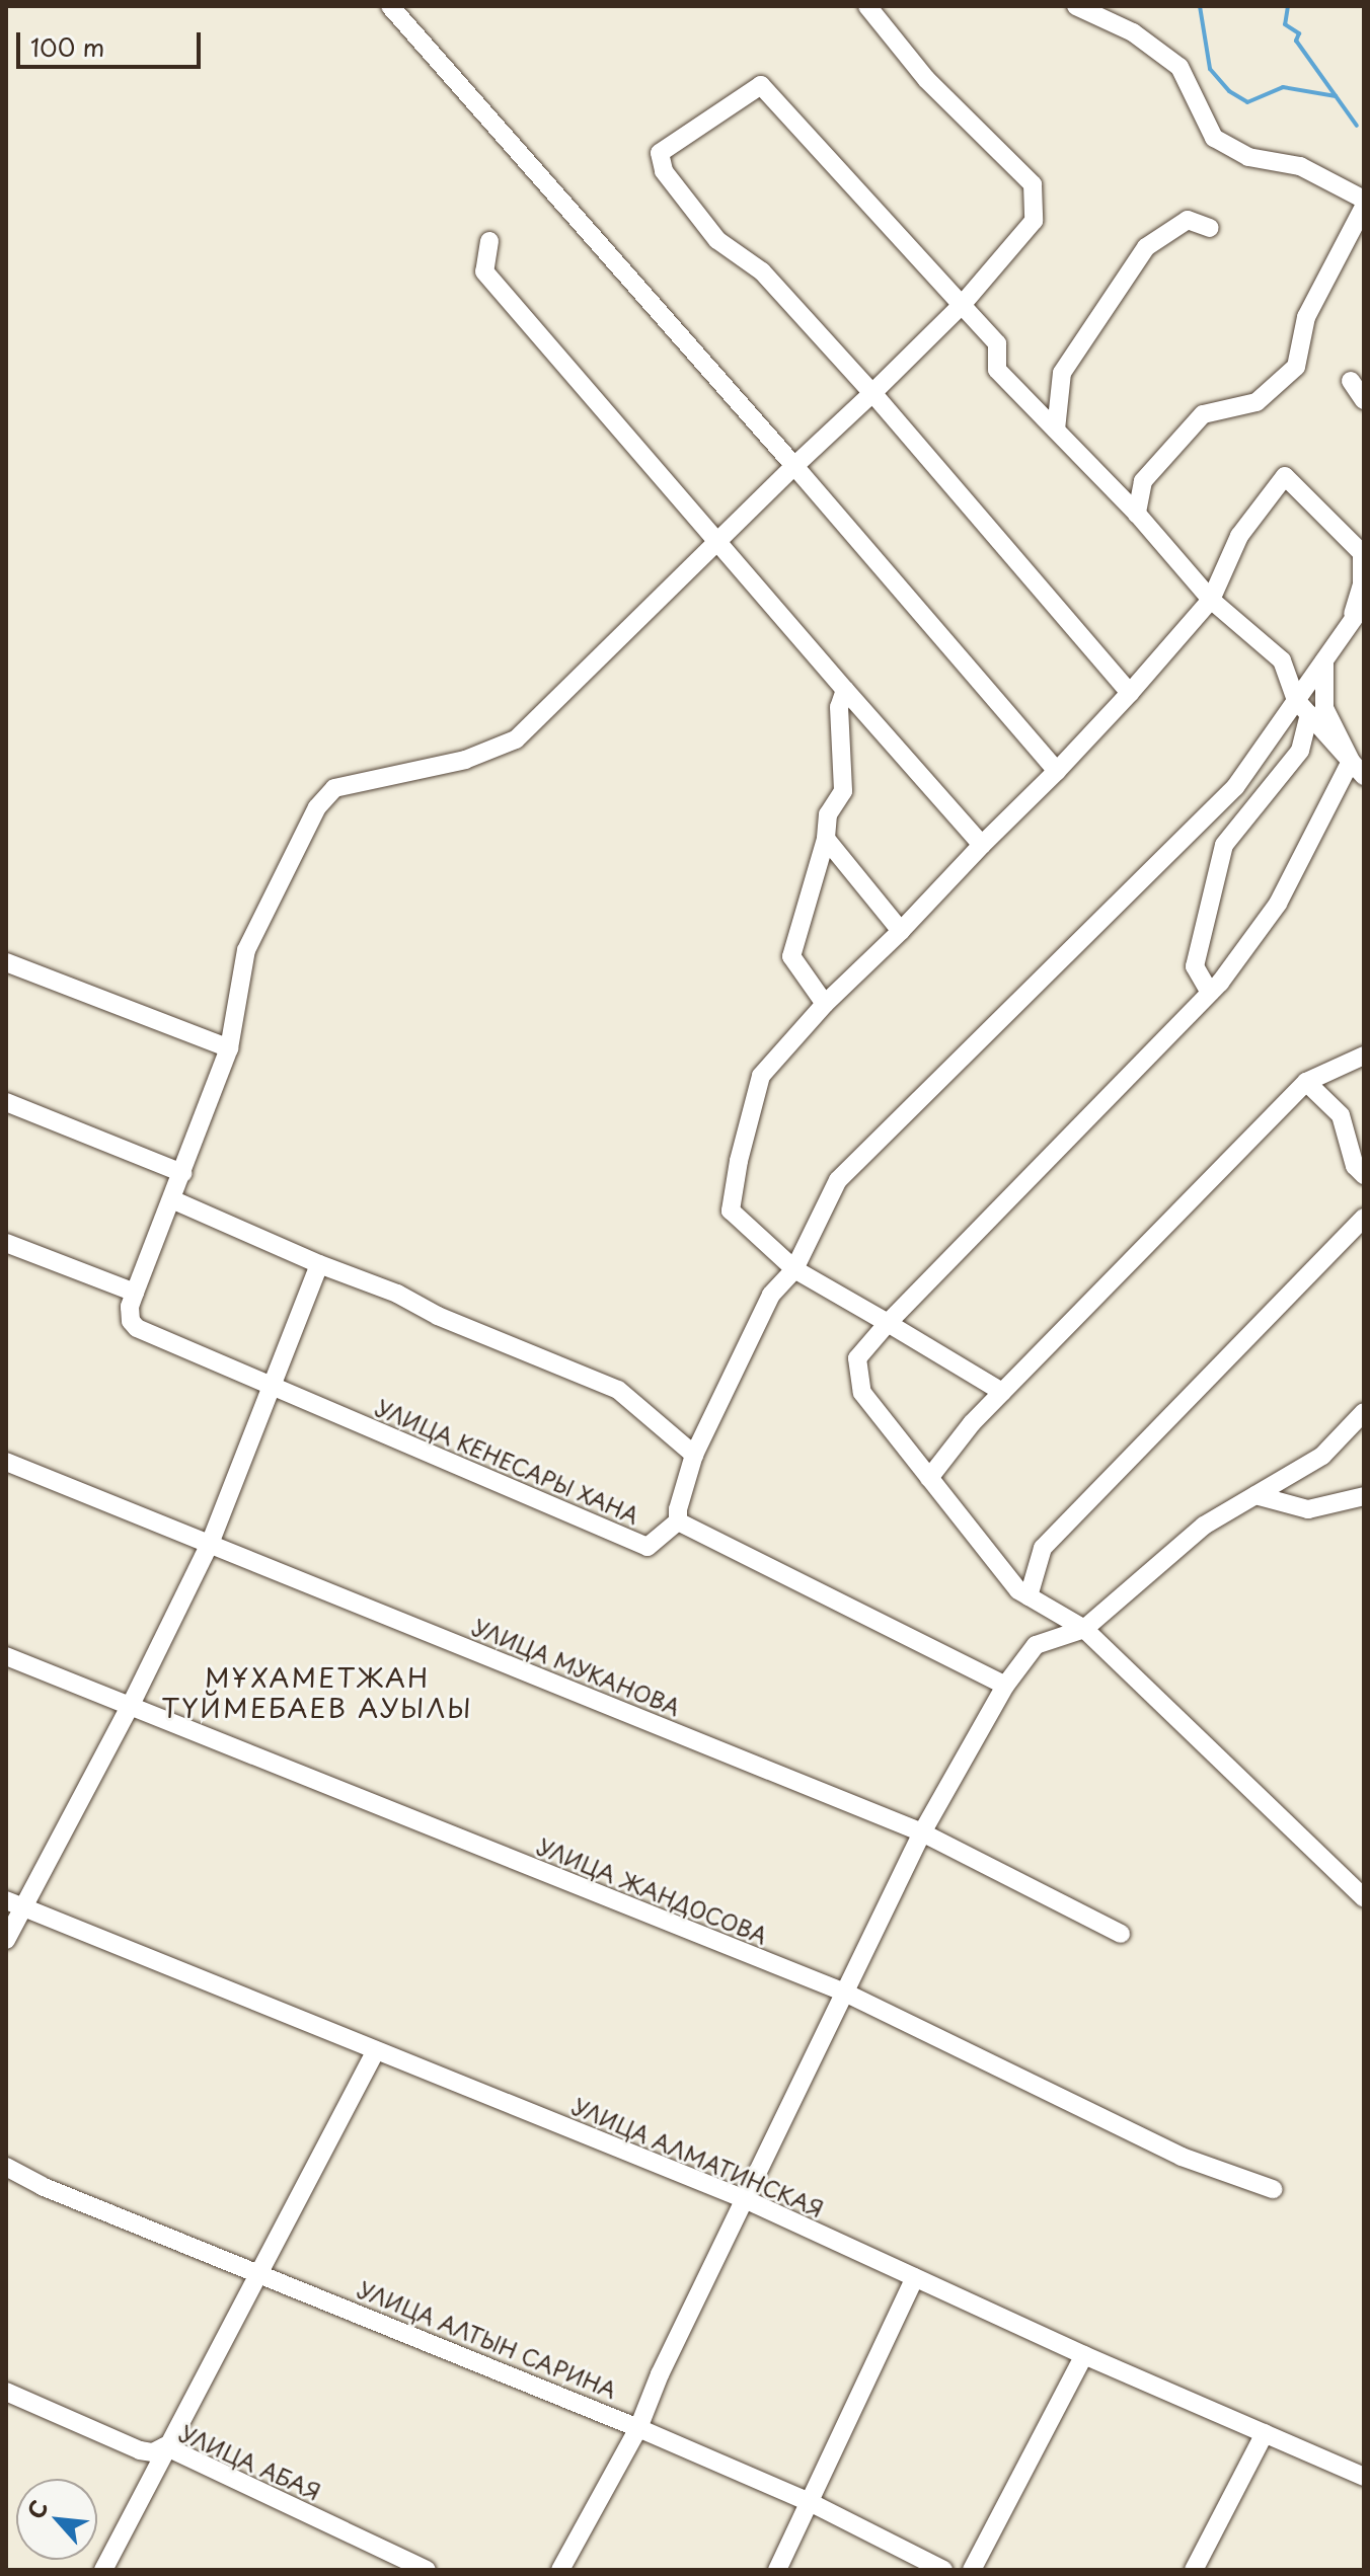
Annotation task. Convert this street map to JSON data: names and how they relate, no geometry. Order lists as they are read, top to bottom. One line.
{"streets":{"street":["УЛИЦА КЕНЕСАРЫ ХАНА","УЛИЦА МУКАНОВА","УЛИЦА ЖАНДОСОВА","УЛИЦА АЛМАТИНСКАЯ","УЛИЦА АЛТЫН САРИНА","УЛИЦА АБАЯ"]},"districts":["МҰХАМЕТЖАН ТҮЙМЕБАЕВ АУЫЛЫ"],"scale_bar":"100 m","north":"top left"}
